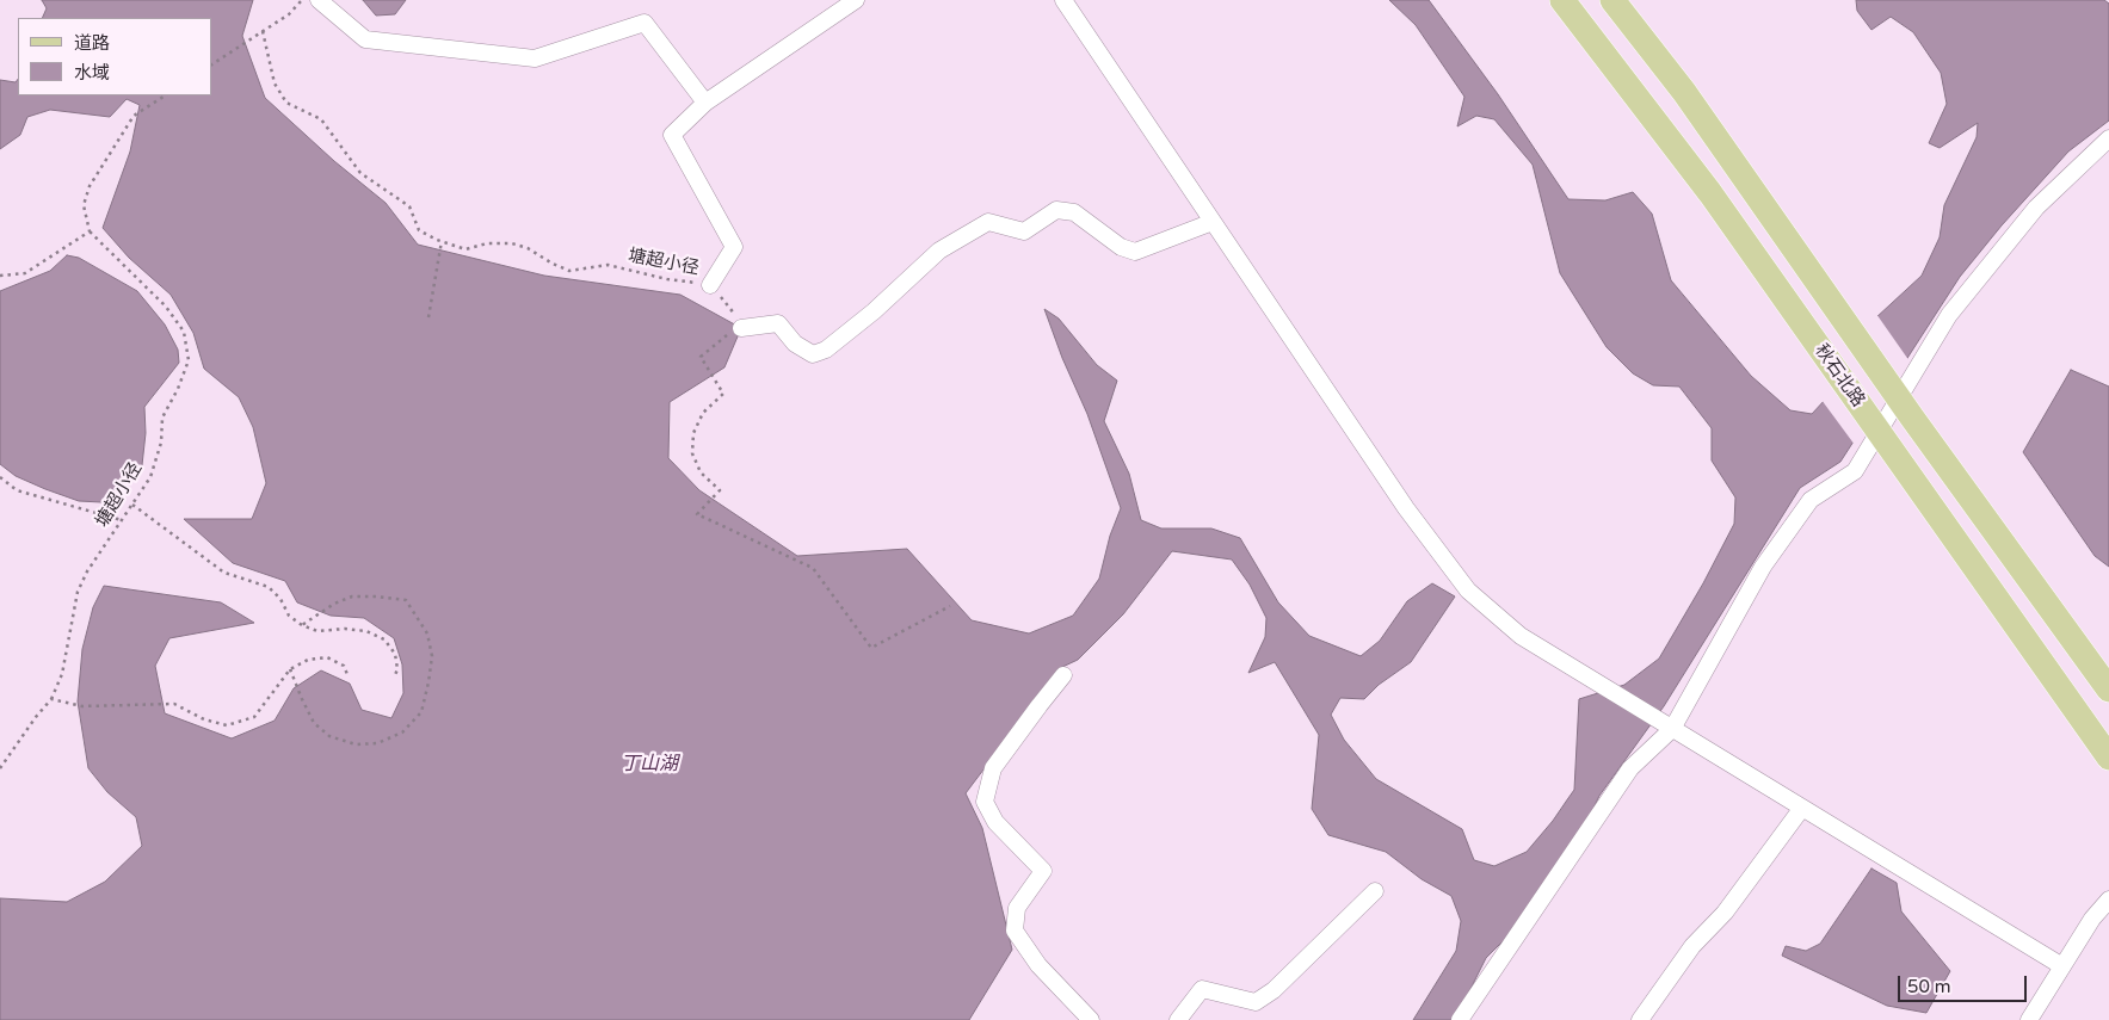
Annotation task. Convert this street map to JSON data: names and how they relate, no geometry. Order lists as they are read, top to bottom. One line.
{"streets":{"main road":["秋石北路"],"path":["塘超小径"]},"water":["丁山湖"],"legend":["道路","水域"],"scale_bar":"50 m"}
